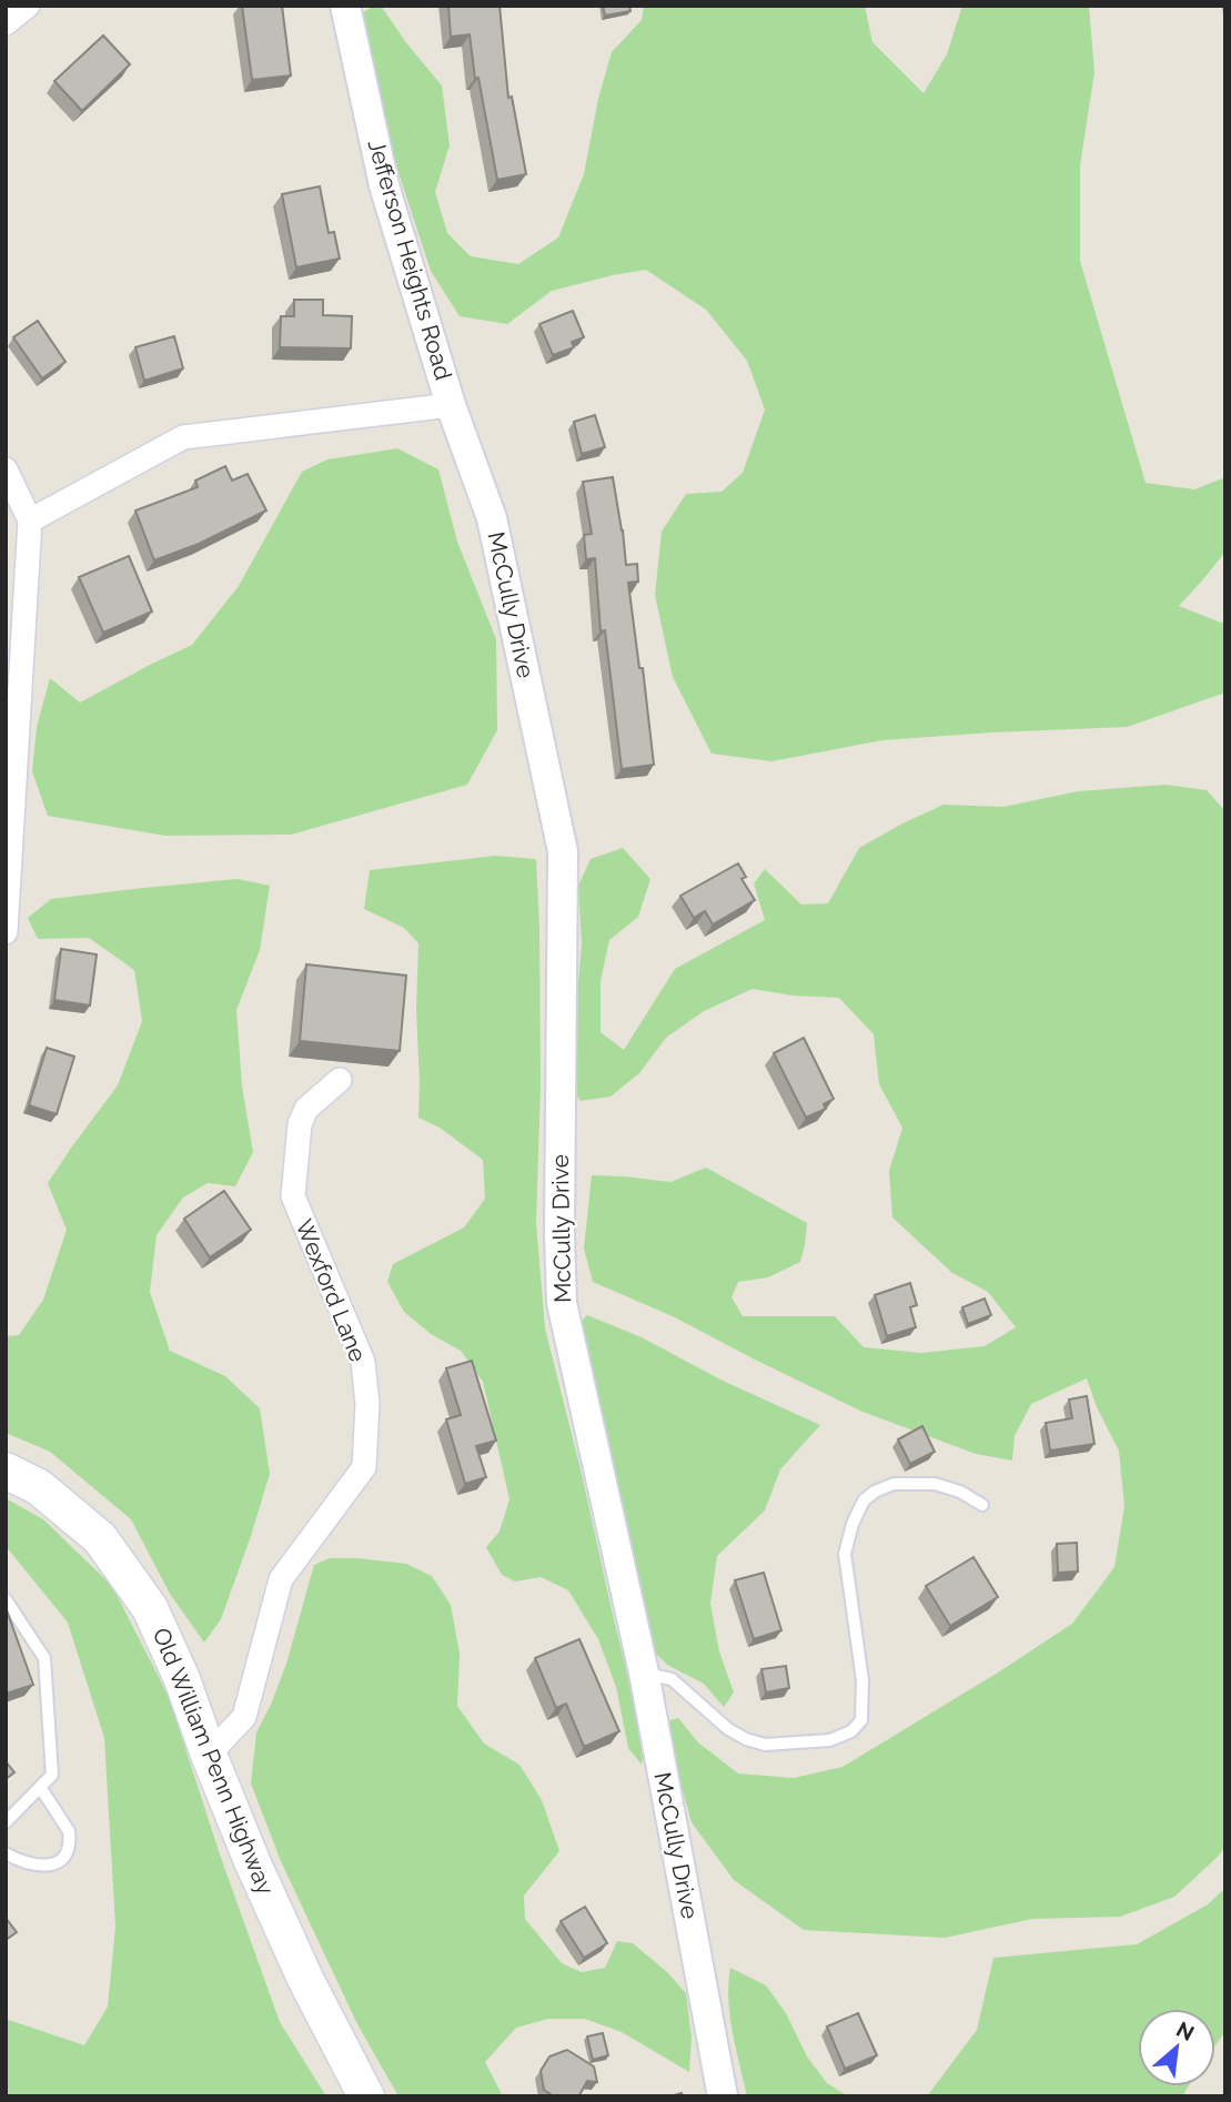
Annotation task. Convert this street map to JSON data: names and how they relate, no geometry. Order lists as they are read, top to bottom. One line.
{"streets":{"main road":["Old William Penn Highway"],"street":["Jefferson Heights Road","McCully Drive","Wexford Lane"]},"crossings":[["Jefferson Heights Road","McCully Drive"],["Wexford Lane","Old William Penn Highway"]],"north":"top right"}
